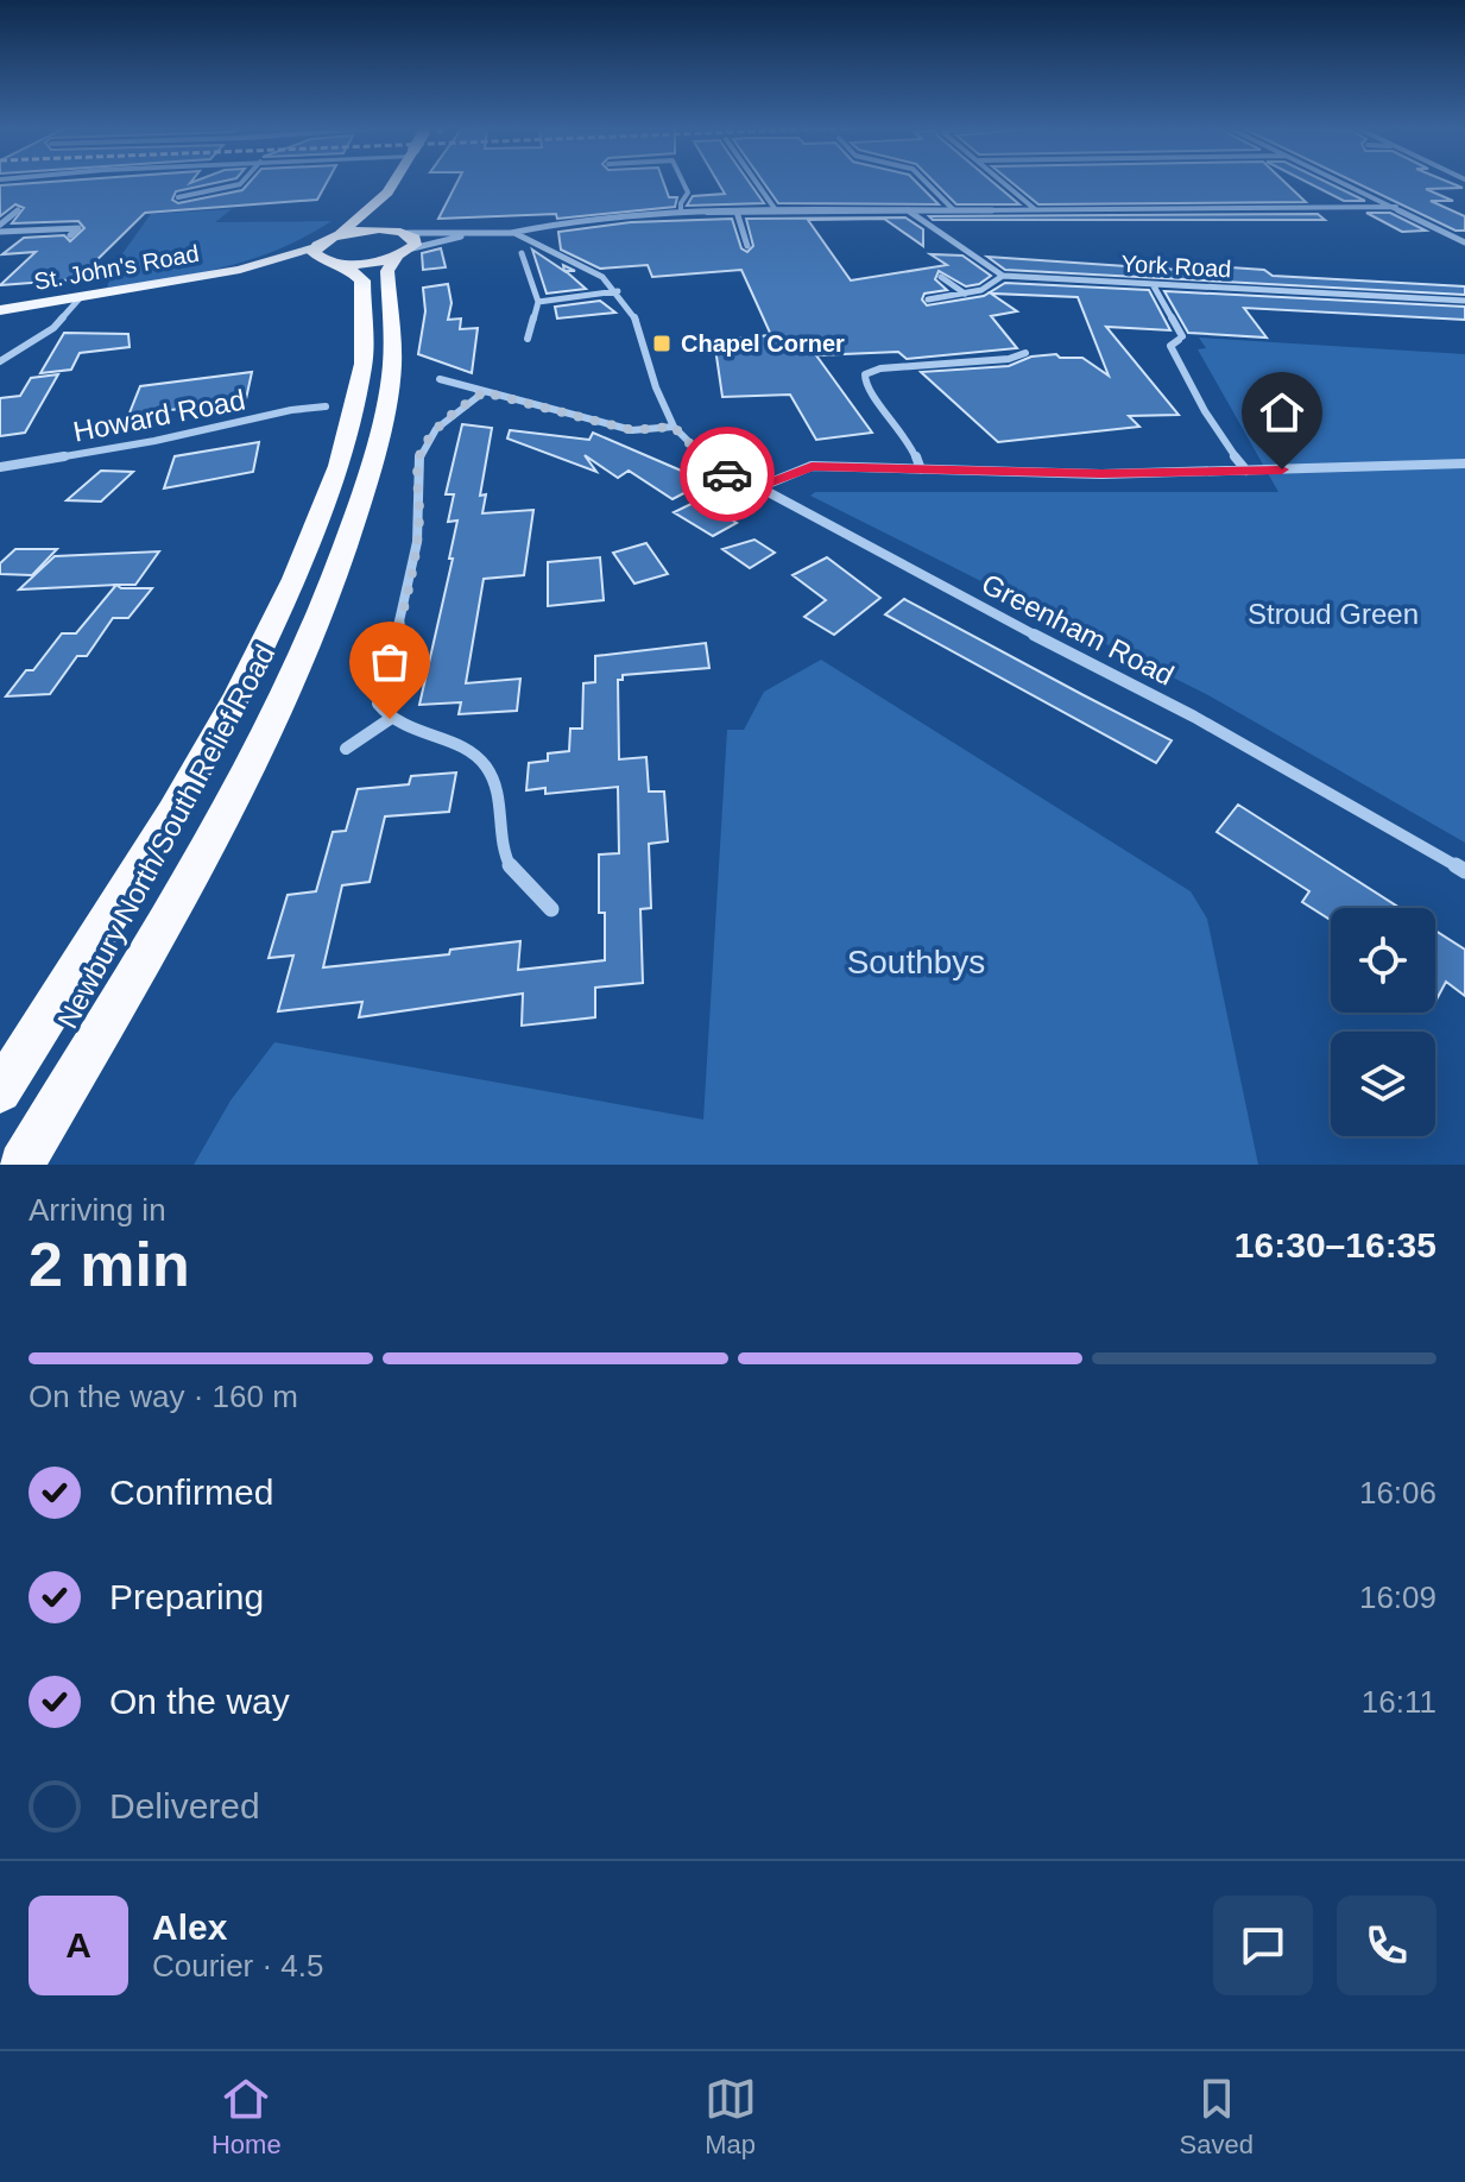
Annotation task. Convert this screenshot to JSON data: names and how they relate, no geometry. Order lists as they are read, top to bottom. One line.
{"streets":{"highway":["Newbury North/South Relief Road"],"main road":["St. John's Road"],"street":["York Road","Howard Road","Greenham Road"]},"crossings":[["St. John's Road","Newbury North/South Relief Road"],["Greenham Road","Newbury North/South Relief Road"]],"parks":["Stroud Green","Southbys"],"places":{"transit":["Chapel Corner"]},"page":{"heading":["2 min","Arriving in","16:30–16:35"],"panel":["Alex","Courier · 4.5"],"bar":"On the way · 160 m","list":[["Confirmed","16:06"],["Preparing","16:09"],["On the way","16:11"],"Delivered"],"round":"A","tabs":["Home","Map","Saved"]}}
